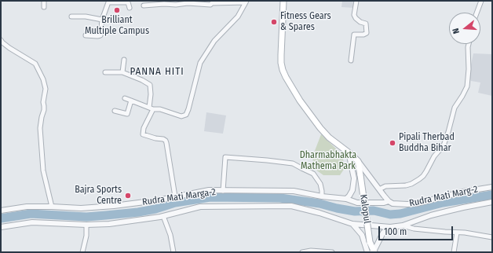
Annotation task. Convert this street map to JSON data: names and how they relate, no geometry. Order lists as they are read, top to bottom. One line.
{"streets":{"main road":["Kalopul"],"street":["Rudra Mati Marg-2","Rudra Mati Marga-2"]},"crossings":[["Rudra Mati Marg-2","Rudra Mati Marga-2"]],"districts":["PANNA HITI"],"parks":["Dharmabhakta Mathema Park"],"places":["Brilliant Multiple Campus","Fitness Gears & Spares","Pipali Therbad Buddha Bihar","Bajra Sports Centre"],"scale_bar":"100 m","north":"left"}
